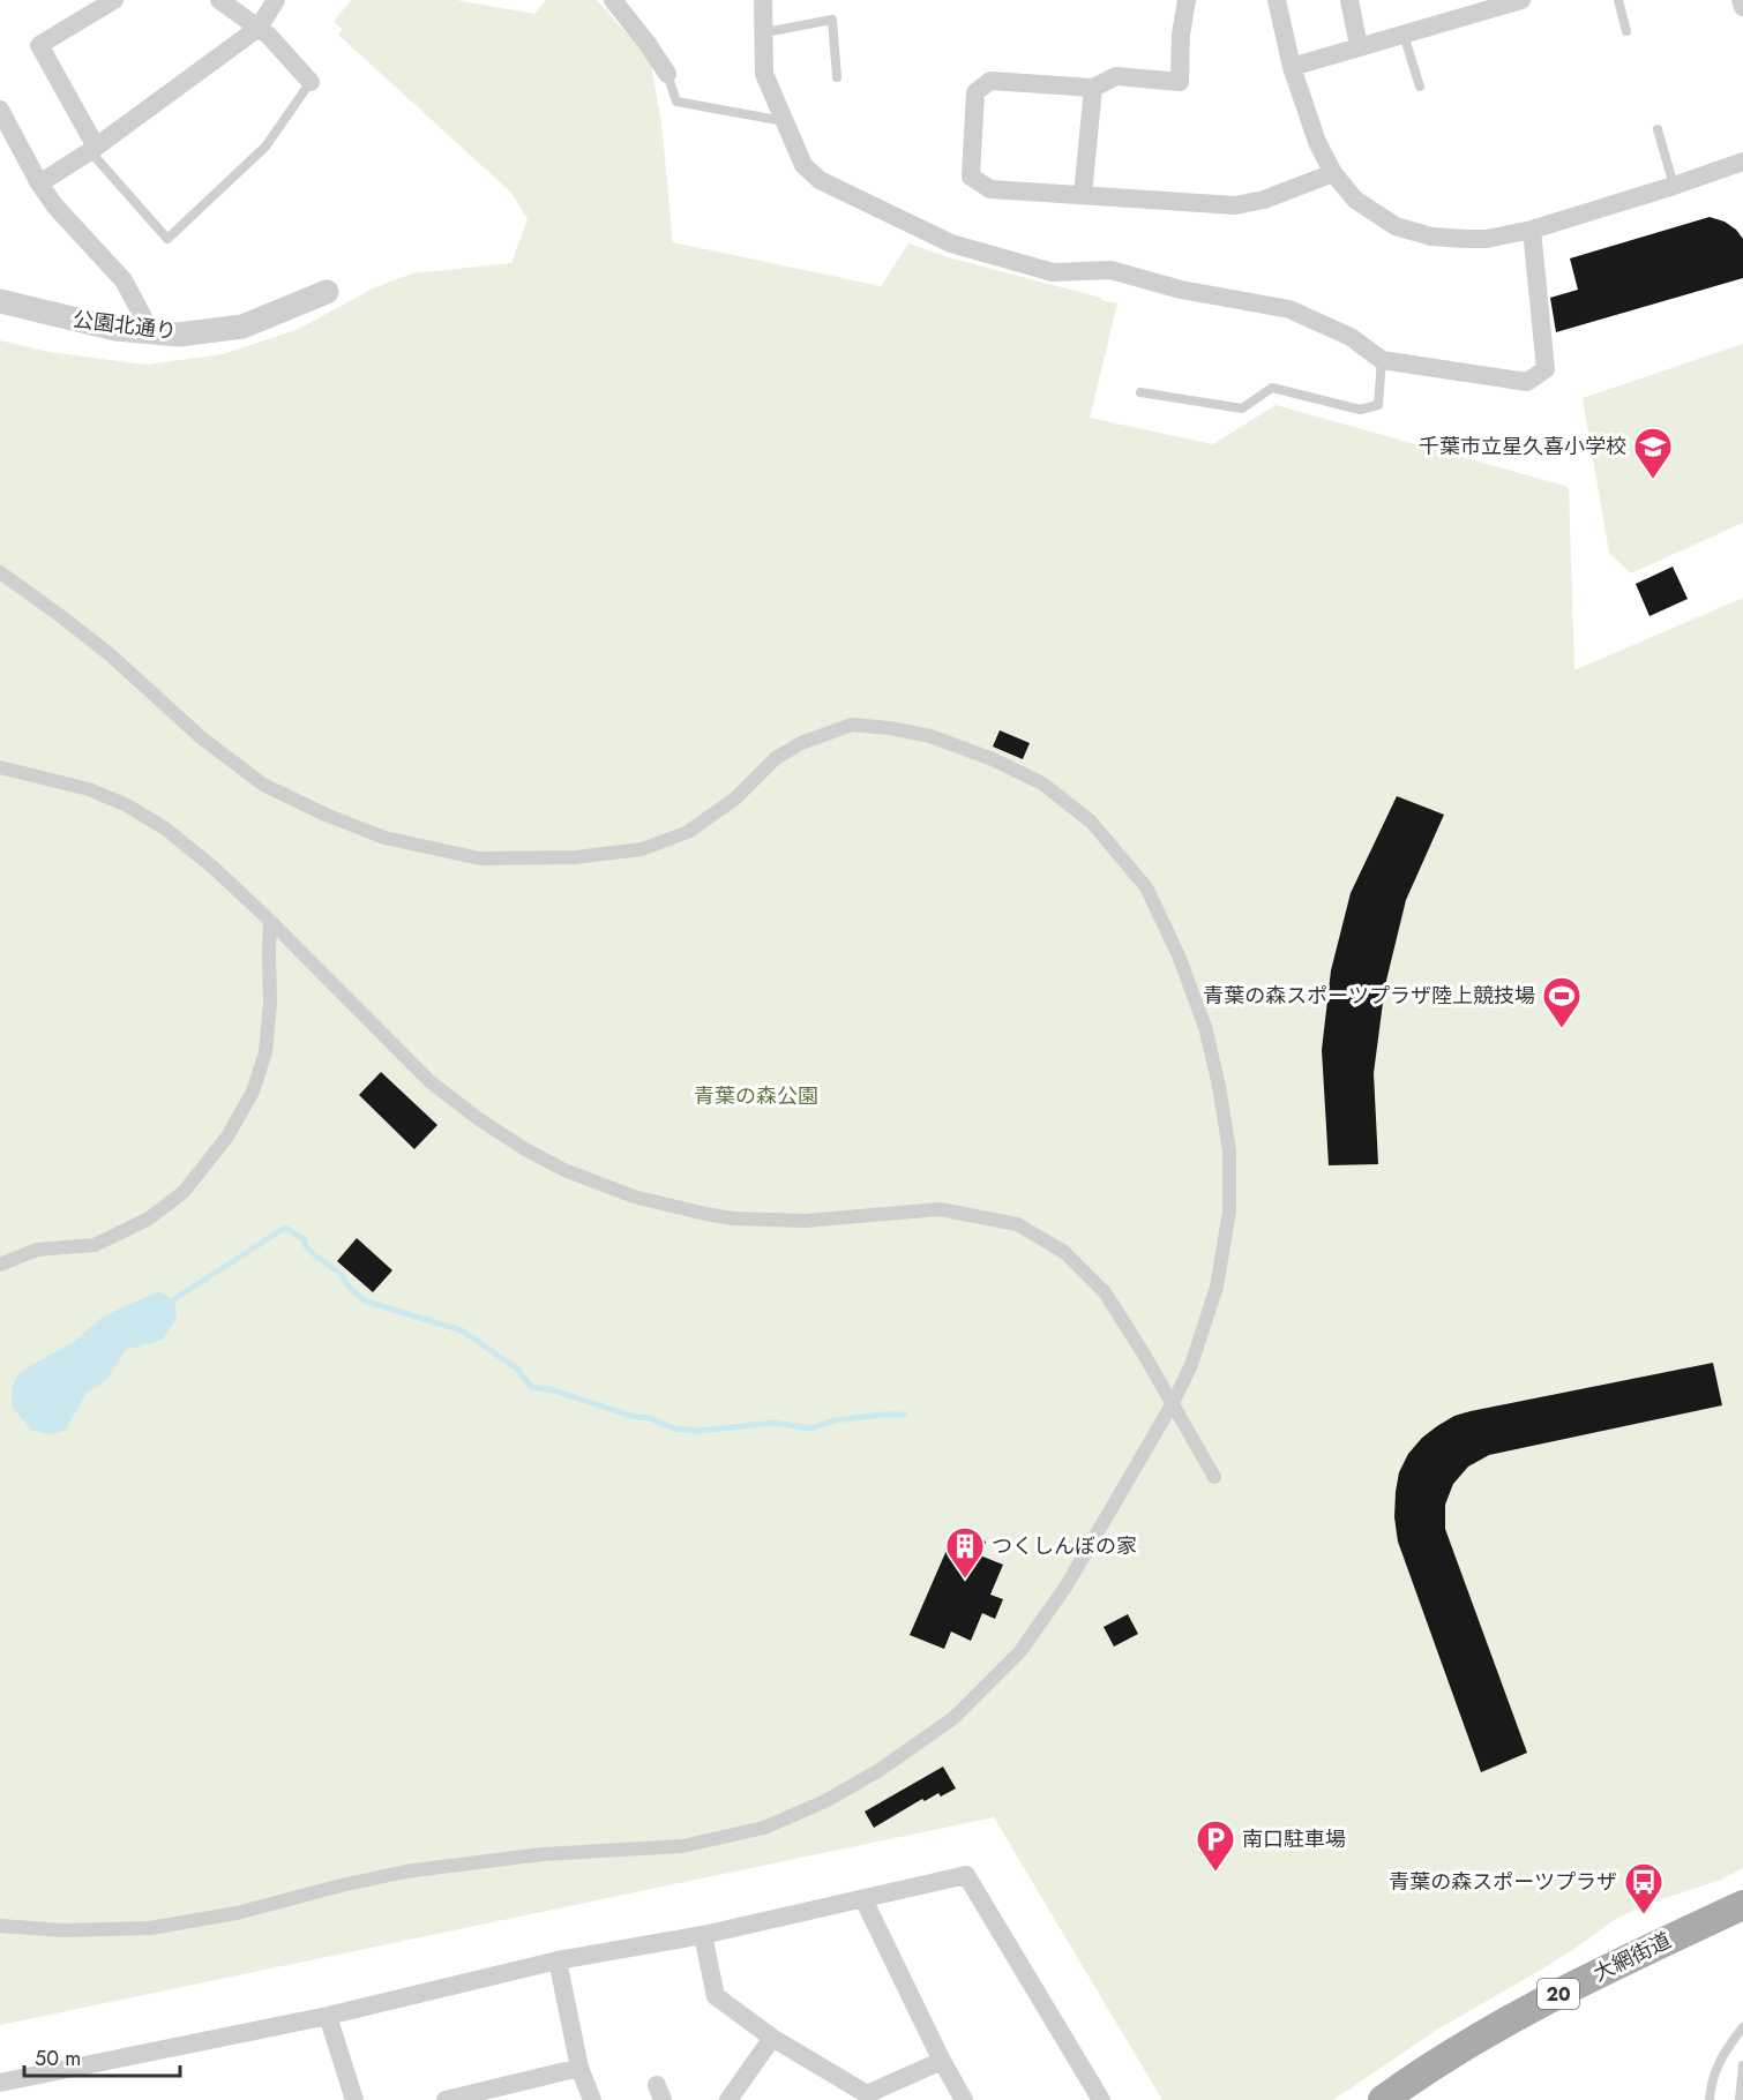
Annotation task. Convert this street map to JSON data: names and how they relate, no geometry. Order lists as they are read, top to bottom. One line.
{"streets":{"main road":["大網街道","20"],"street":["公園北通り"]},"parks":["青葉の森公園"],"places":{"school or university":["千葉市立星久喜小学校"],"sports":["青葉の森スポーツプラザ陸上競技場"],"building":["つくしんぼの家"],"parking":["南口駐車場"],"bus stop":["青葉の森スポーツプラザ"]},"scale_bar":"50 m"}
